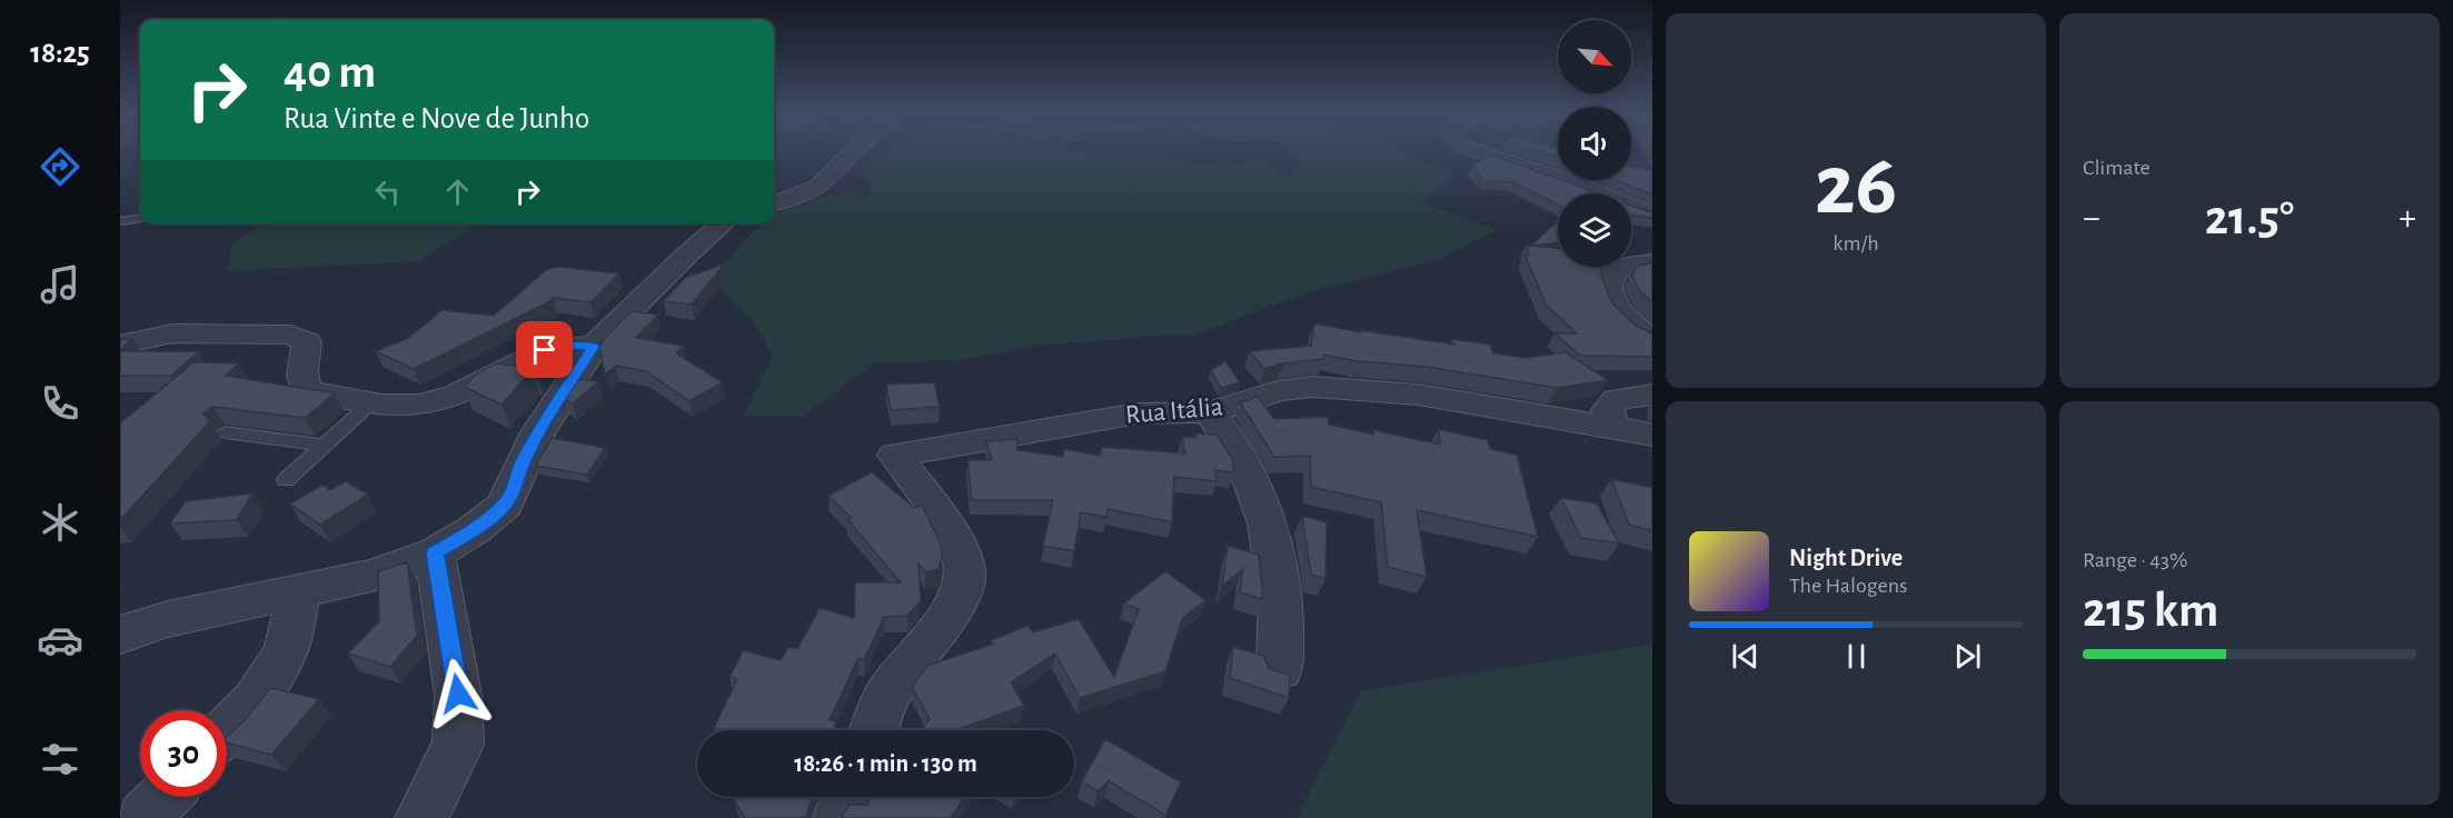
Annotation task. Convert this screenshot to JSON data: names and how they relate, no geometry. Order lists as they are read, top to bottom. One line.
{"streets":{"street":["Rua Itália"]},"north":"bottom right","page":{"tabs":"18:25","tile":[["26","km/h"],"Climate",["Range · 43%","215 km"]],"turn":["40 m","Rua Vinte e Nove de Junho"],"heat":["−","21.5°","+"],"song":["Night Drive","The Halogens"],"limit":"30","trip":"18:26 · 1 min · 130 m"}}
